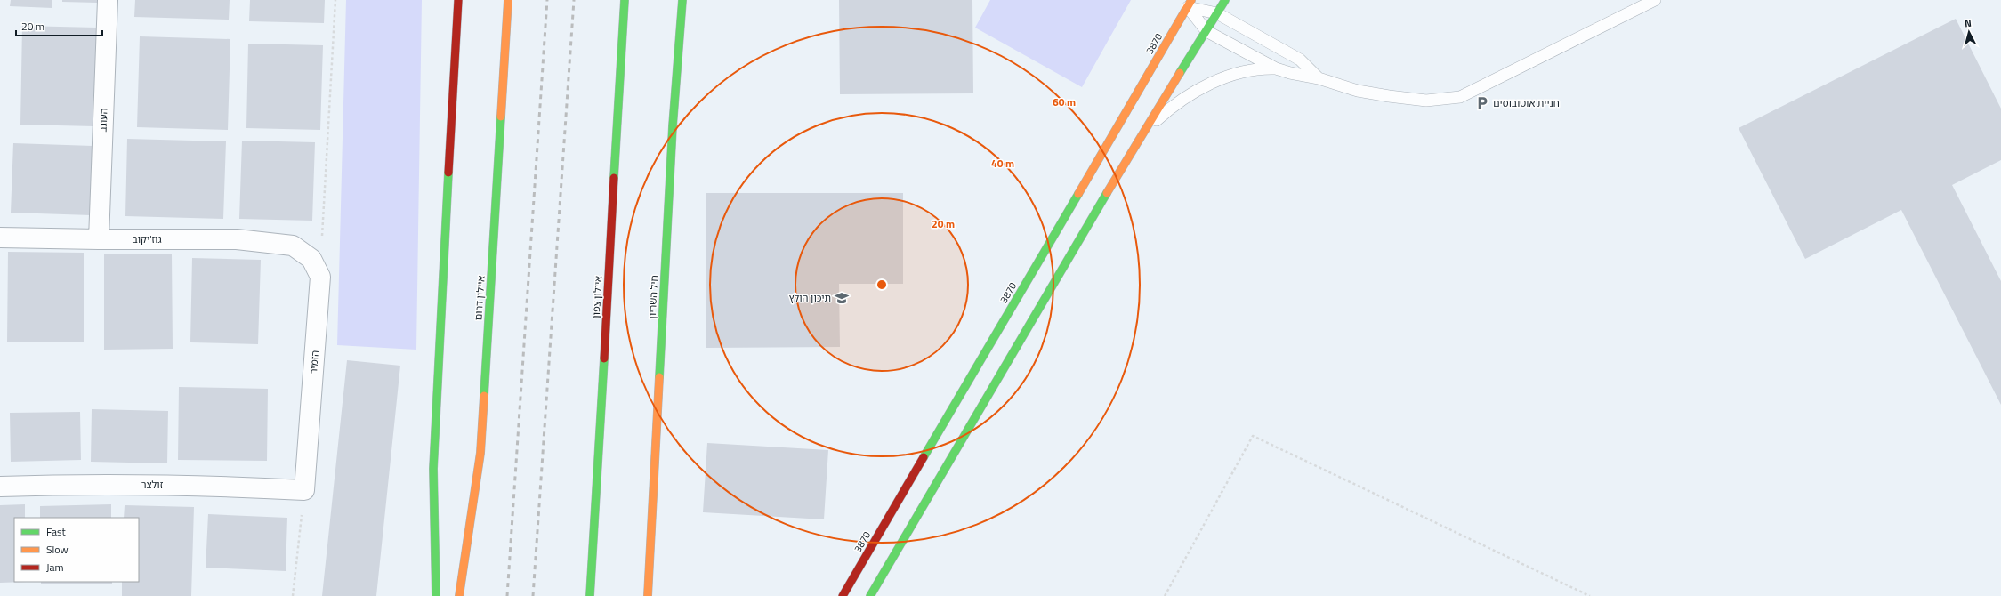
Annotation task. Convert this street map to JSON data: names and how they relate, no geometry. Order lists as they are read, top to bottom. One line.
{"streets":{"main road":["3870","איילון צפון","חיל השריון","איילון דרום"],"street":["העוגב","גוז'יקוב","הזמיר","זולצר"]},"crossings":[["העוגב","גוז'יקוב"],["גוז'יקוב","הזמיר"],["הזמיר","זולצר"]],"places":{"parking":["חניית אוטובוסים"],"school or university":["תיכון הולץ"]},"legend":["Fast","Slow","Jam"],"scale_bar":"20 m","north":"top","rings":["60 m","40 m","20 m"]}
